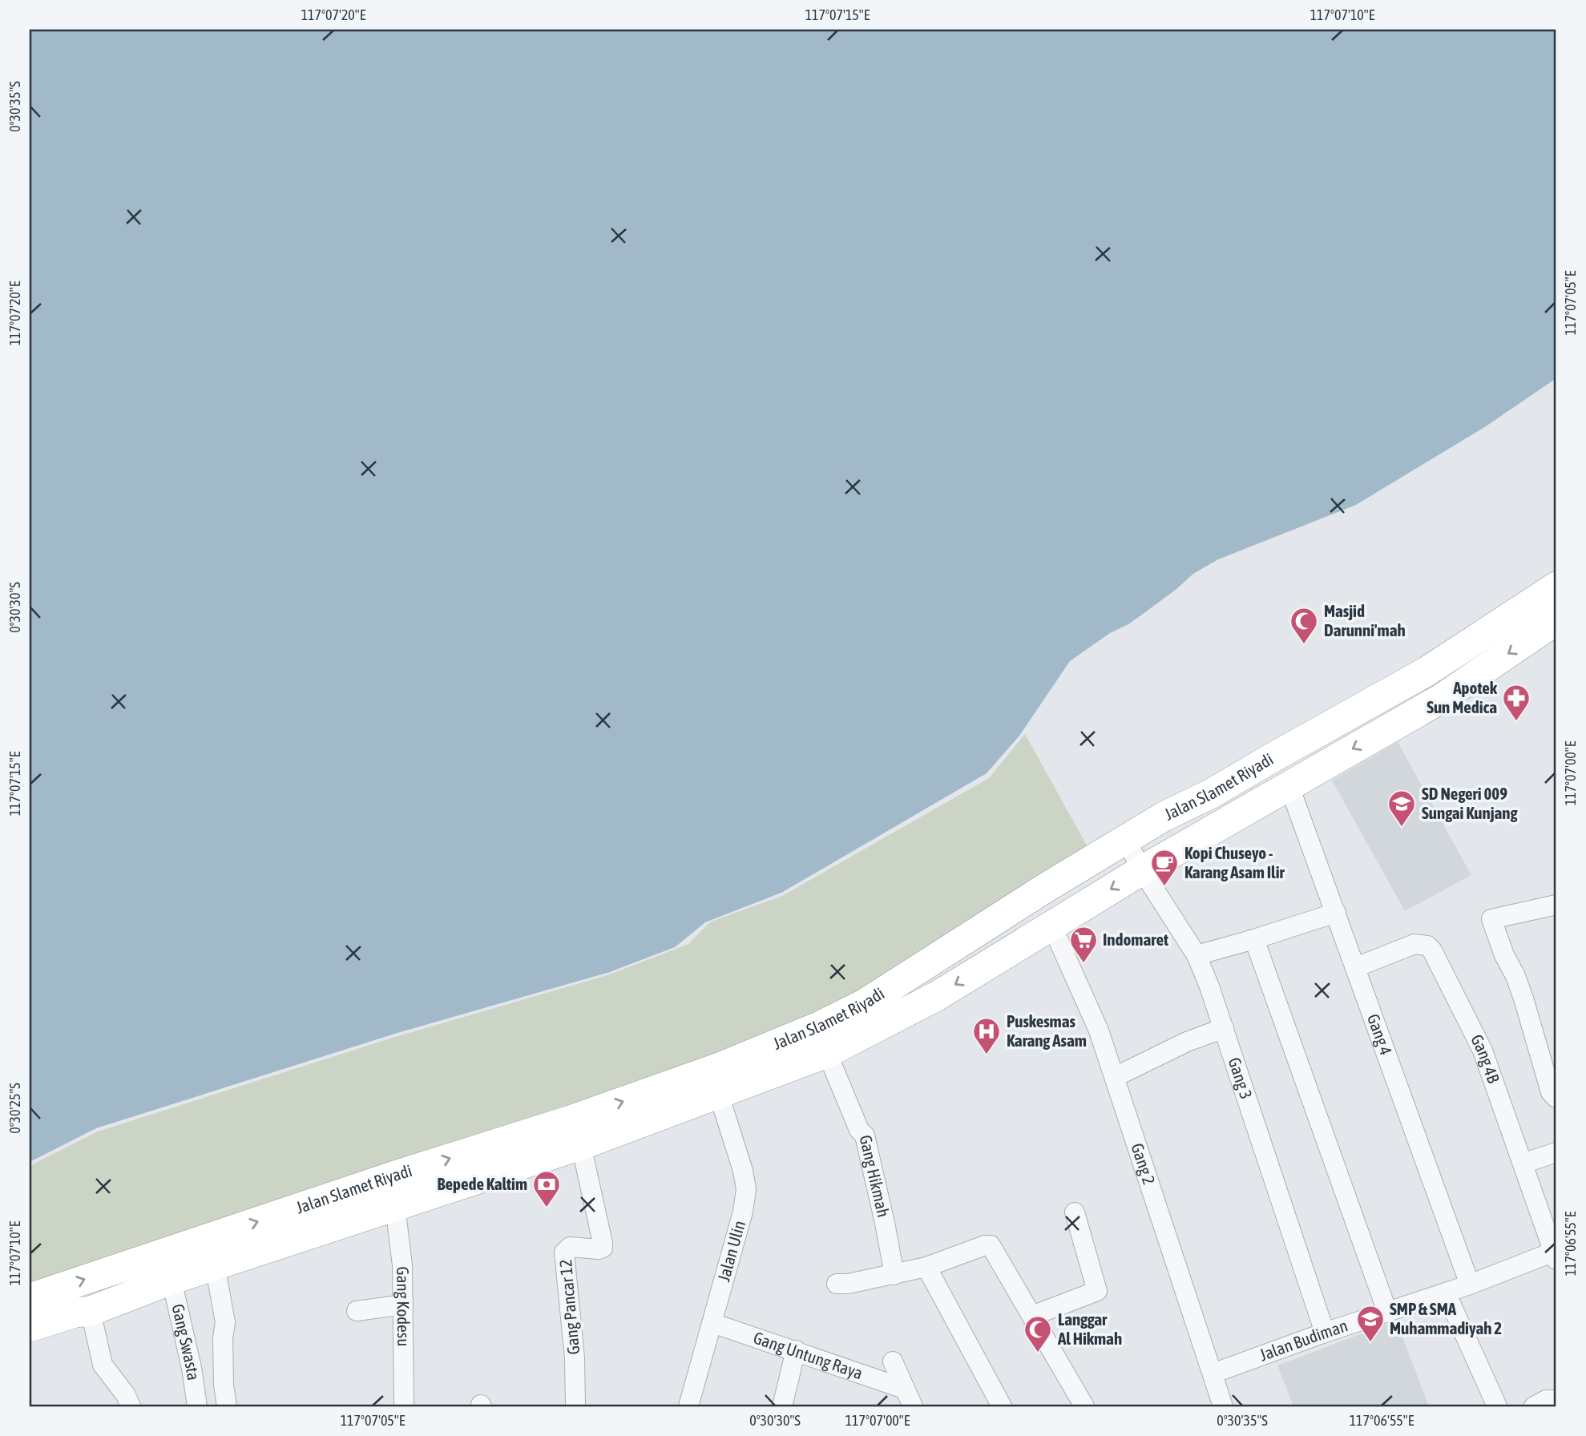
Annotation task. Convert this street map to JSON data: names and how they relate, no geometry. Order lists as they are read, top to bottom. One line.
{"streets":{"highway":["Jalan Slamet Riyadi"],"street":["Gang 4","Gang 4B","Gang 3","Gang 2","Gang Hikmah","Jalan Ulin","Gang Kodesu","Gang Pancar 12","Jalan Budiman","Gang Swasta","Gang Untung Raya"]},"crossings":[["Jalan Slamet Riyadi","Gang 4"],["Jalan Slamet Riyadi","Gang 3"],["Jalan Slamet Riyadi","Gang 2"],["Jalan Slamet Riyadi","Gang Hikmah"],["Jalan Slamet Riyadi","Jalan Ulin"],["Jalan Slamet Riyadi","Gang Kodesu"],["Jalan Slamet Riyadi","Gang Pancar 12"],["Jalan Slamet Riyadi","Gang Swasta"],["Gang 4","Gang 4B"],["Gang 4","Jalan Budiman"],["Gang 4B","Jalan Budiman"],["Gang 3","Jalan Budiman"],["Gang 2","Jalan Budiman"],["Jalan Ulin","Gang Untung Raya"]],"places":{"mosque":["Masjid Darunni'mah","Langgar Al Hikmah"],"pharmacy":["Apotek Sun Medica"],"school or university":["SD Negeri 009 Sungai Kunjang","SMP & SMA Muhammadiyah 2"],"cafe":["Kopi Chuseyo - Karang Asam Ilir"],"supermarket":["Indomaret"],"hospital":["Puskesmas Karang Asam"],"bank":["Bepede Kaltim"]},"coordinates":["117°07'20\"E","117°07'15\"E","117°07'10\"E","0°30'35\"S","117°07'05\"E","0°30'30\"S","117°07'00\"E","0°30'25\"S","117°06'55\"E"]}
